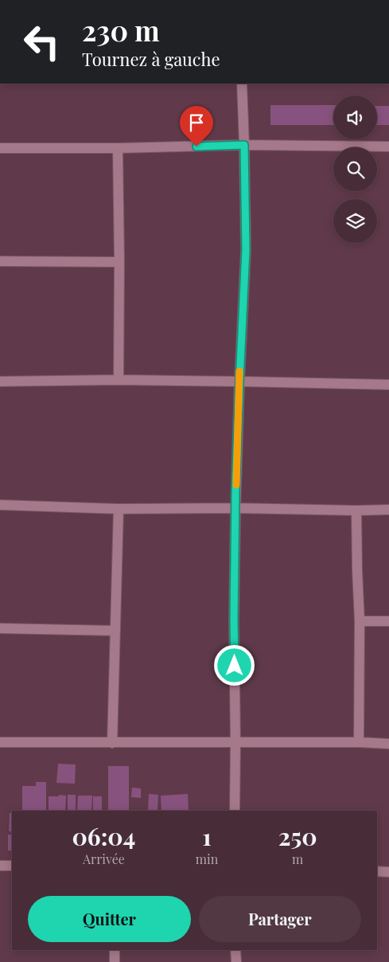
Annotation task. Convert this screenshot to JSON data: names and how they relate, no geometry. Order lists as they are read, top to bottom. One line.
{"page":{"turn":["230 m","Tournez à gauche"],"eta":["06:04","Arrivée","1","min","250","m"],"buttons":["Quitter","Partager"]}}
